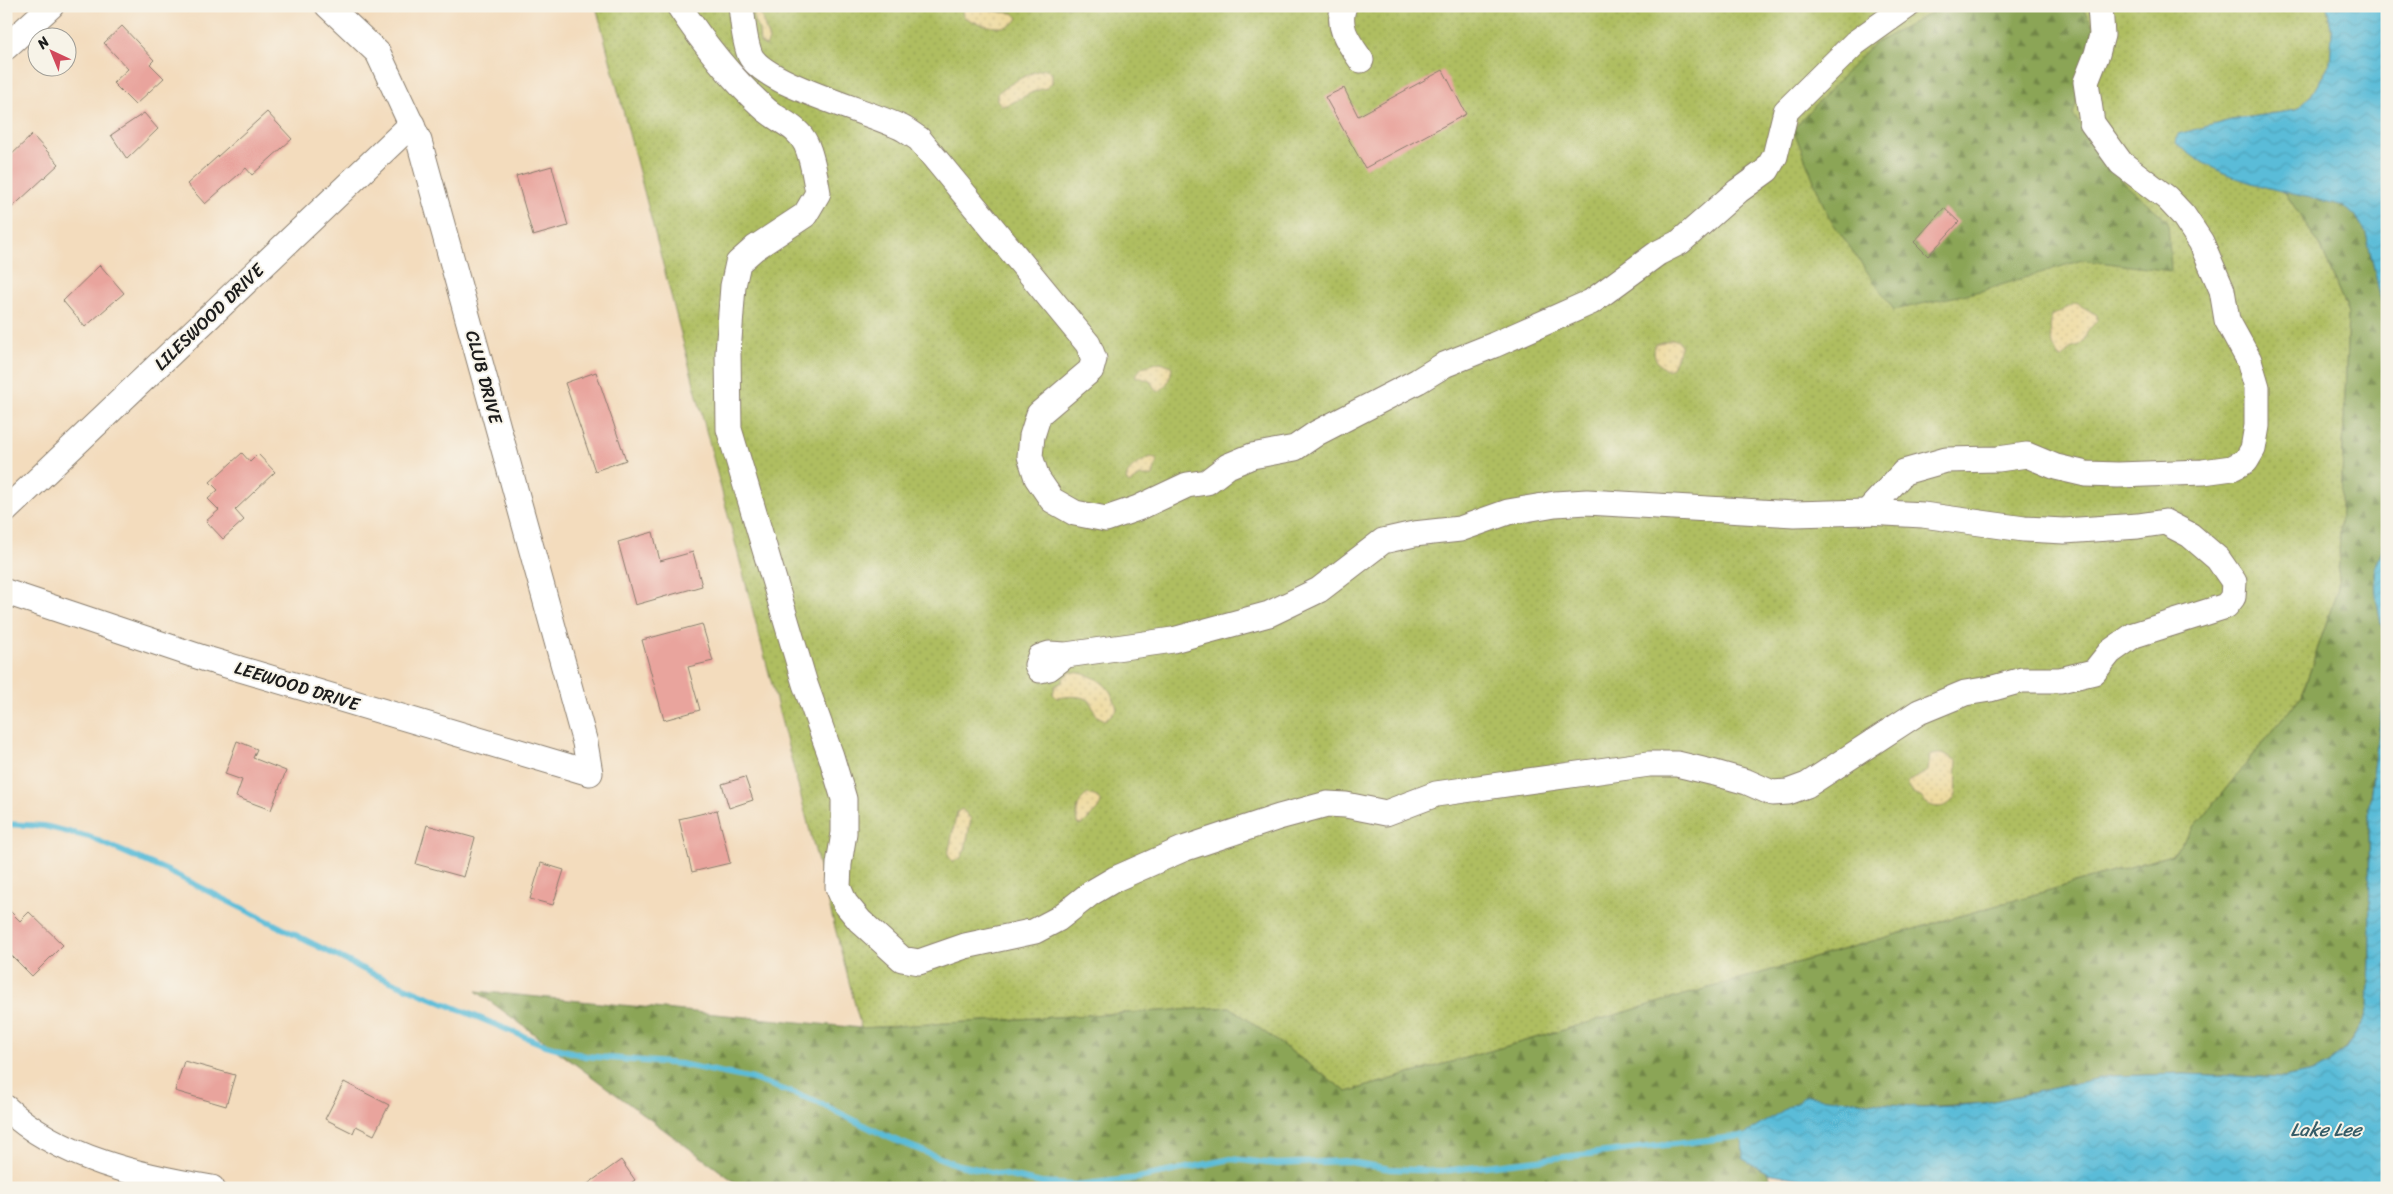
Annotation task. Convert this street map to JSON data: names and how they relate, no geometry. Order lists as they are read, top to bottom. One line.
{"streets":{"street":["LILESWOOD DRIVE","CLUB DRIVE","LEEWOOD DRIVE"]},"crossings":[["LILESWOOD DRIVE","CLUB DRIVE"],["CLUB DRIVE","LEEWOOD DRIVE"]],"water":["Lake Lee"],"north":"top left"}
